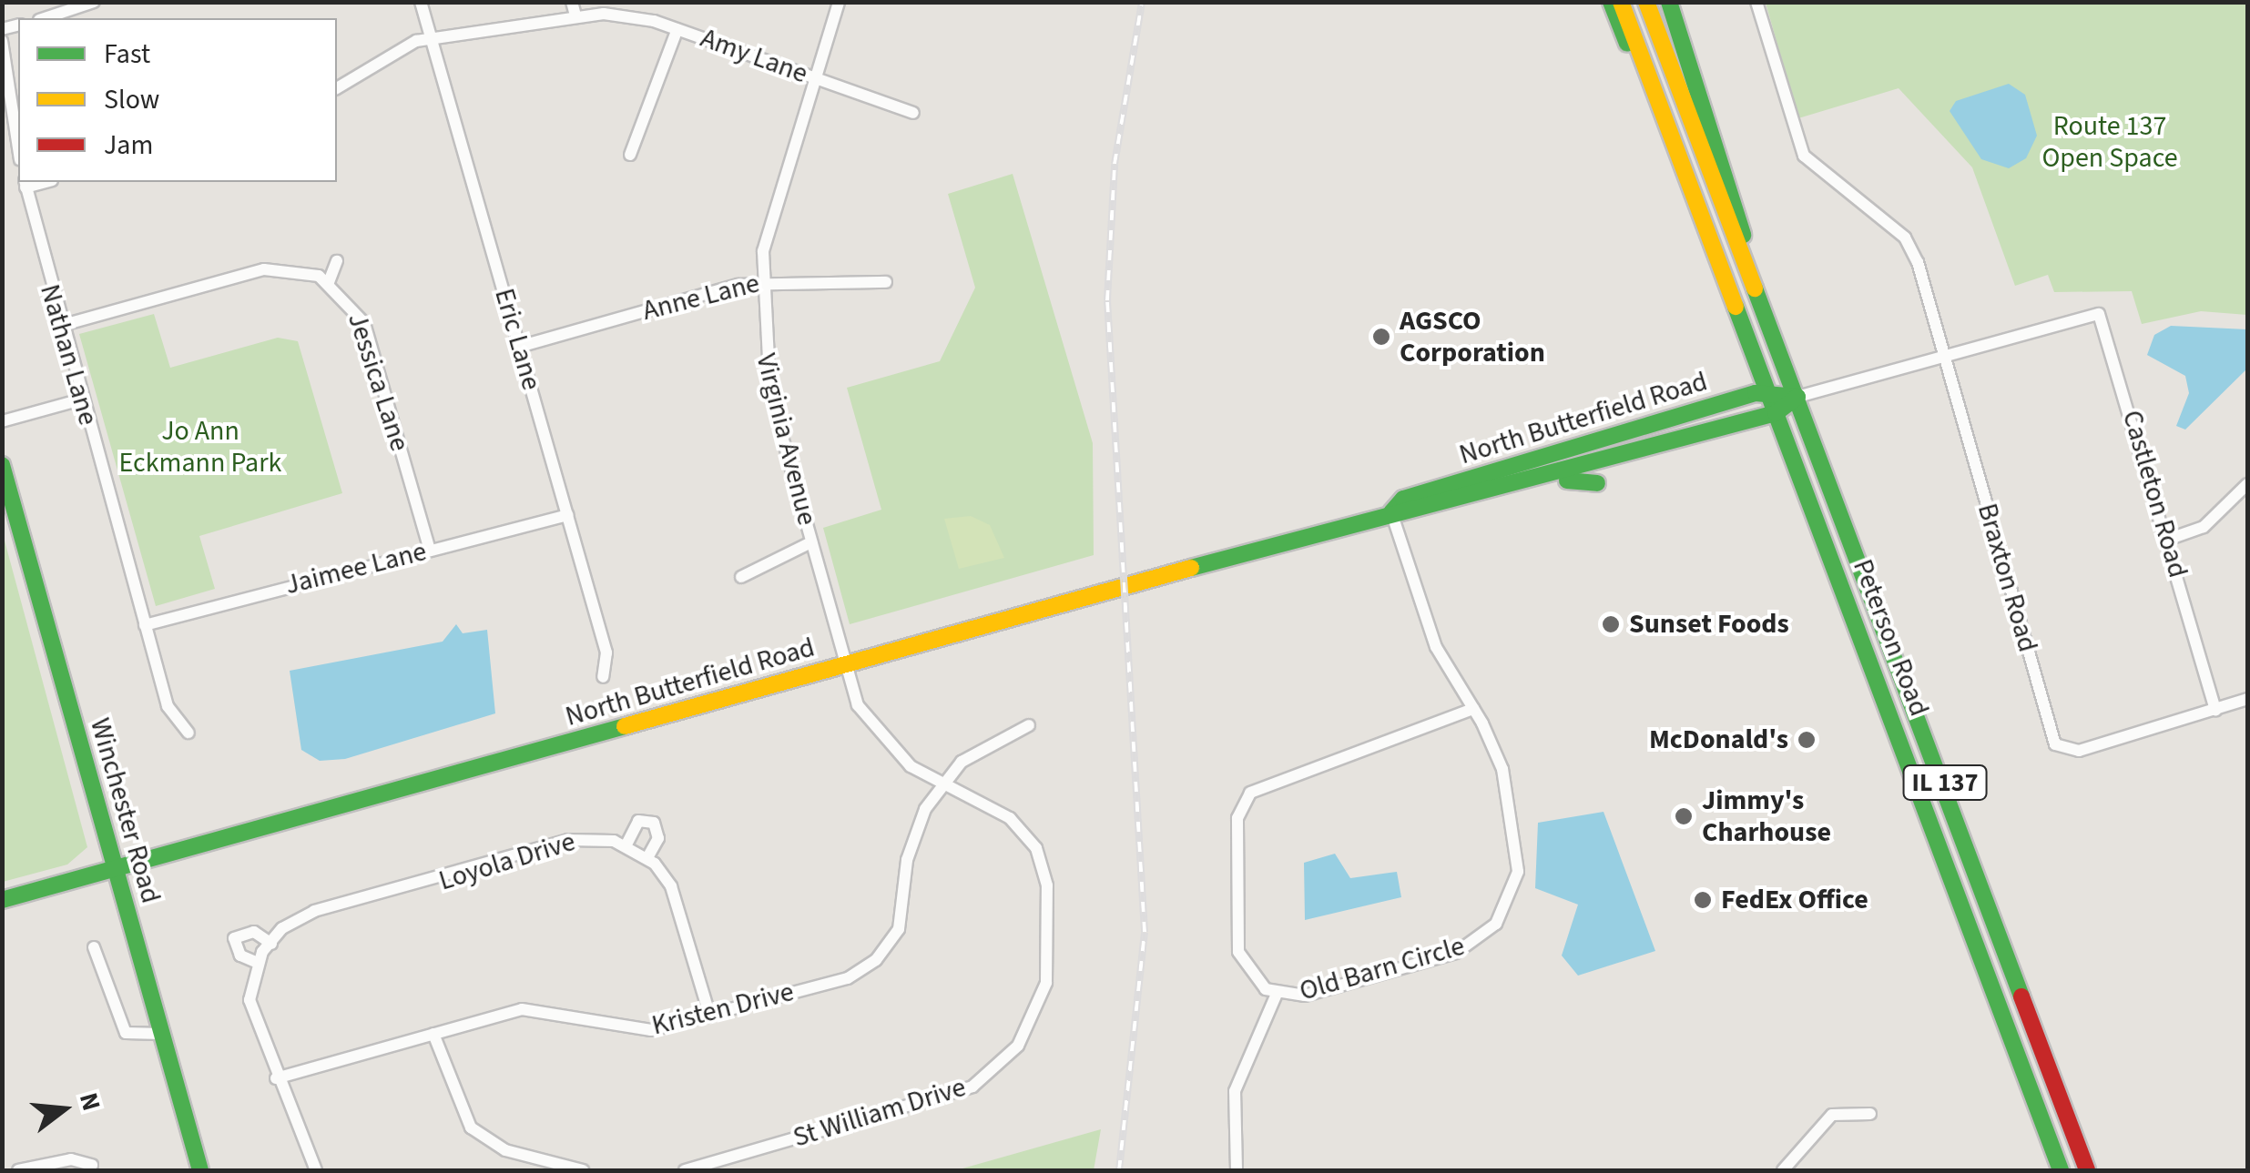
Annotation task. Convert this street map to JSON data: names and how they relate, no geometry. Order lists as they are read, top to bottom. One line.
{"streets":{"main road":["North Butterfield Road","Peterson Road","IL 137","Winchester Road"],"street":["Amy Lane","Anne Lane","Eric Lane","Nathan Lane","Jessica Lane","Virginia Avenue","Castleton Road","Jaimee Lane","Braxton Road","Loyola Drive","Old Barn Circle","Kristen Drive","St William Drive"]},"crossings":[["Amy Lane","Eric Lane"],["Amy Lane","Virginia Avenue"],["Anne Lane","Eric Lane"],["Anne Lane","Virginia Avenue"],["Eric Lane","Jaimee Lane"],["Nathan Lane","Jessica Lane"],["Nathan Lane","Jaimee Lane"],["Jessica Lane","Jaimee Lane"],["North Butterfield Road","Virginia Avenue"],["North Butterfield Road","Castleton Road"],["North Butterfield Road","Braxton Road"],["North Butterfield Road","Peterson Road"],["North Butterfield Road","Winchester Road"],["North Butterfield Road","Old Barn Circle"],["North Butterfield Road","St William Drive"],["Virginia Avenue","St William Drive"],["Castleton Road","Braxton Road"],["Loyola Drive","Kristen Drive"],["Kristen Drive","St William Drive"]],"parks":["Route 137 Open Space","Jo Ann Eckmann Park"],"places":["AGSCO Corporation","Sunset Foods","McDonald's","Jimmy's Charhouse","FedEx Office"],"legend":["Fast","Slow","Jam"],"north":"right"}
